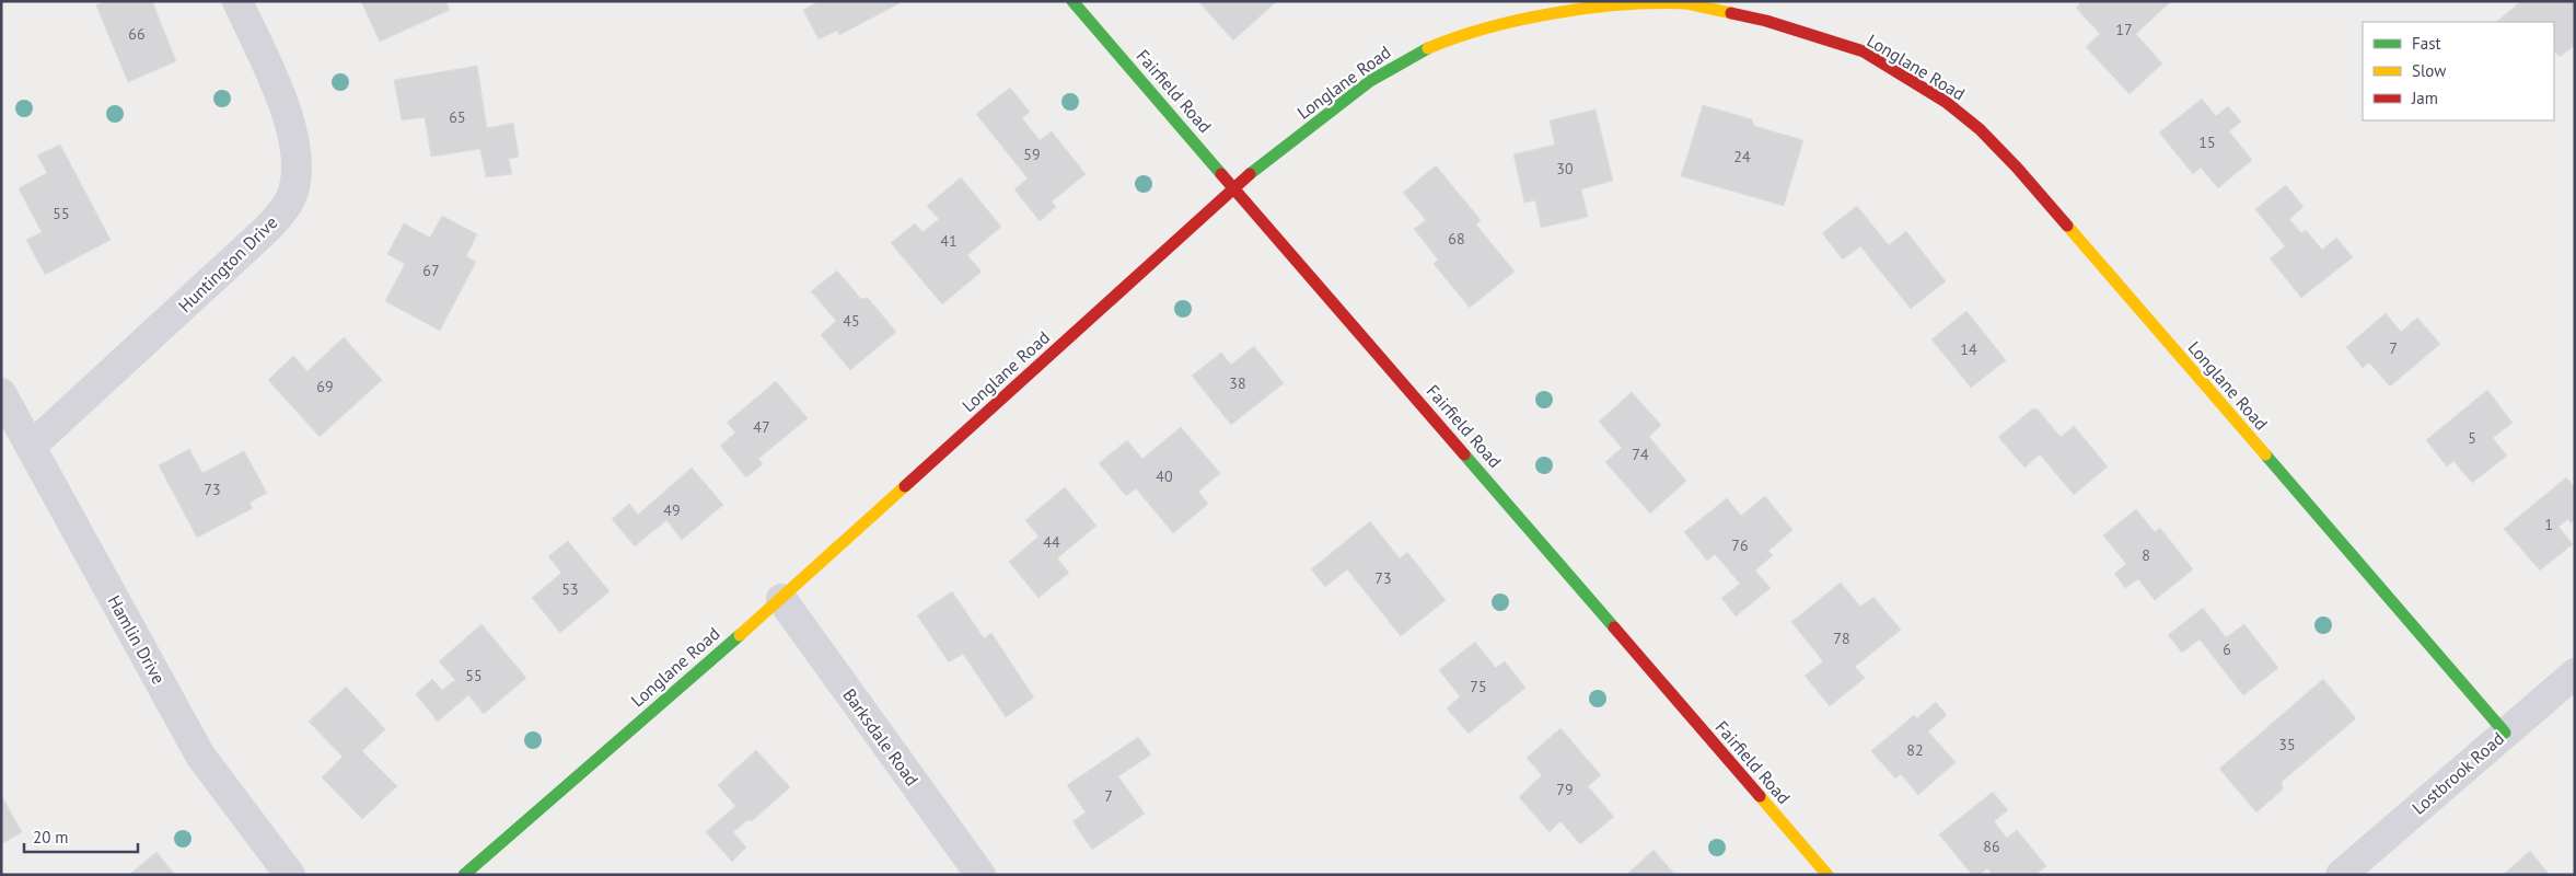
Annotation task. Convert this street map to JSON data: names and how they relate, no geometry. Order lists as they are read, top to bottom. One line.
{"streets":{"street":["Longlane Road","Fairfield Road","Huntington Drive","Hamlin Drive","Barksdale Road","Lostbrook Road"]},"crossings":[["Longlane Road","Fairfield Road"],["Longlane Road","Barksdale Road"],["Longlane Road","Lostbrook Road"],["Huntington Drive","Hamlin Drive"]],"house_numbers":["17","66","65","15","59","24","30","55","68","41","67","45","7","14","38","69","47","5","74","40","73","49","1","44","76","8","73","53","78","6","55","75","35","82","79","7","86"],"legend":["Fast","Slow","Jam"],"scale_bar":"20 m"}
